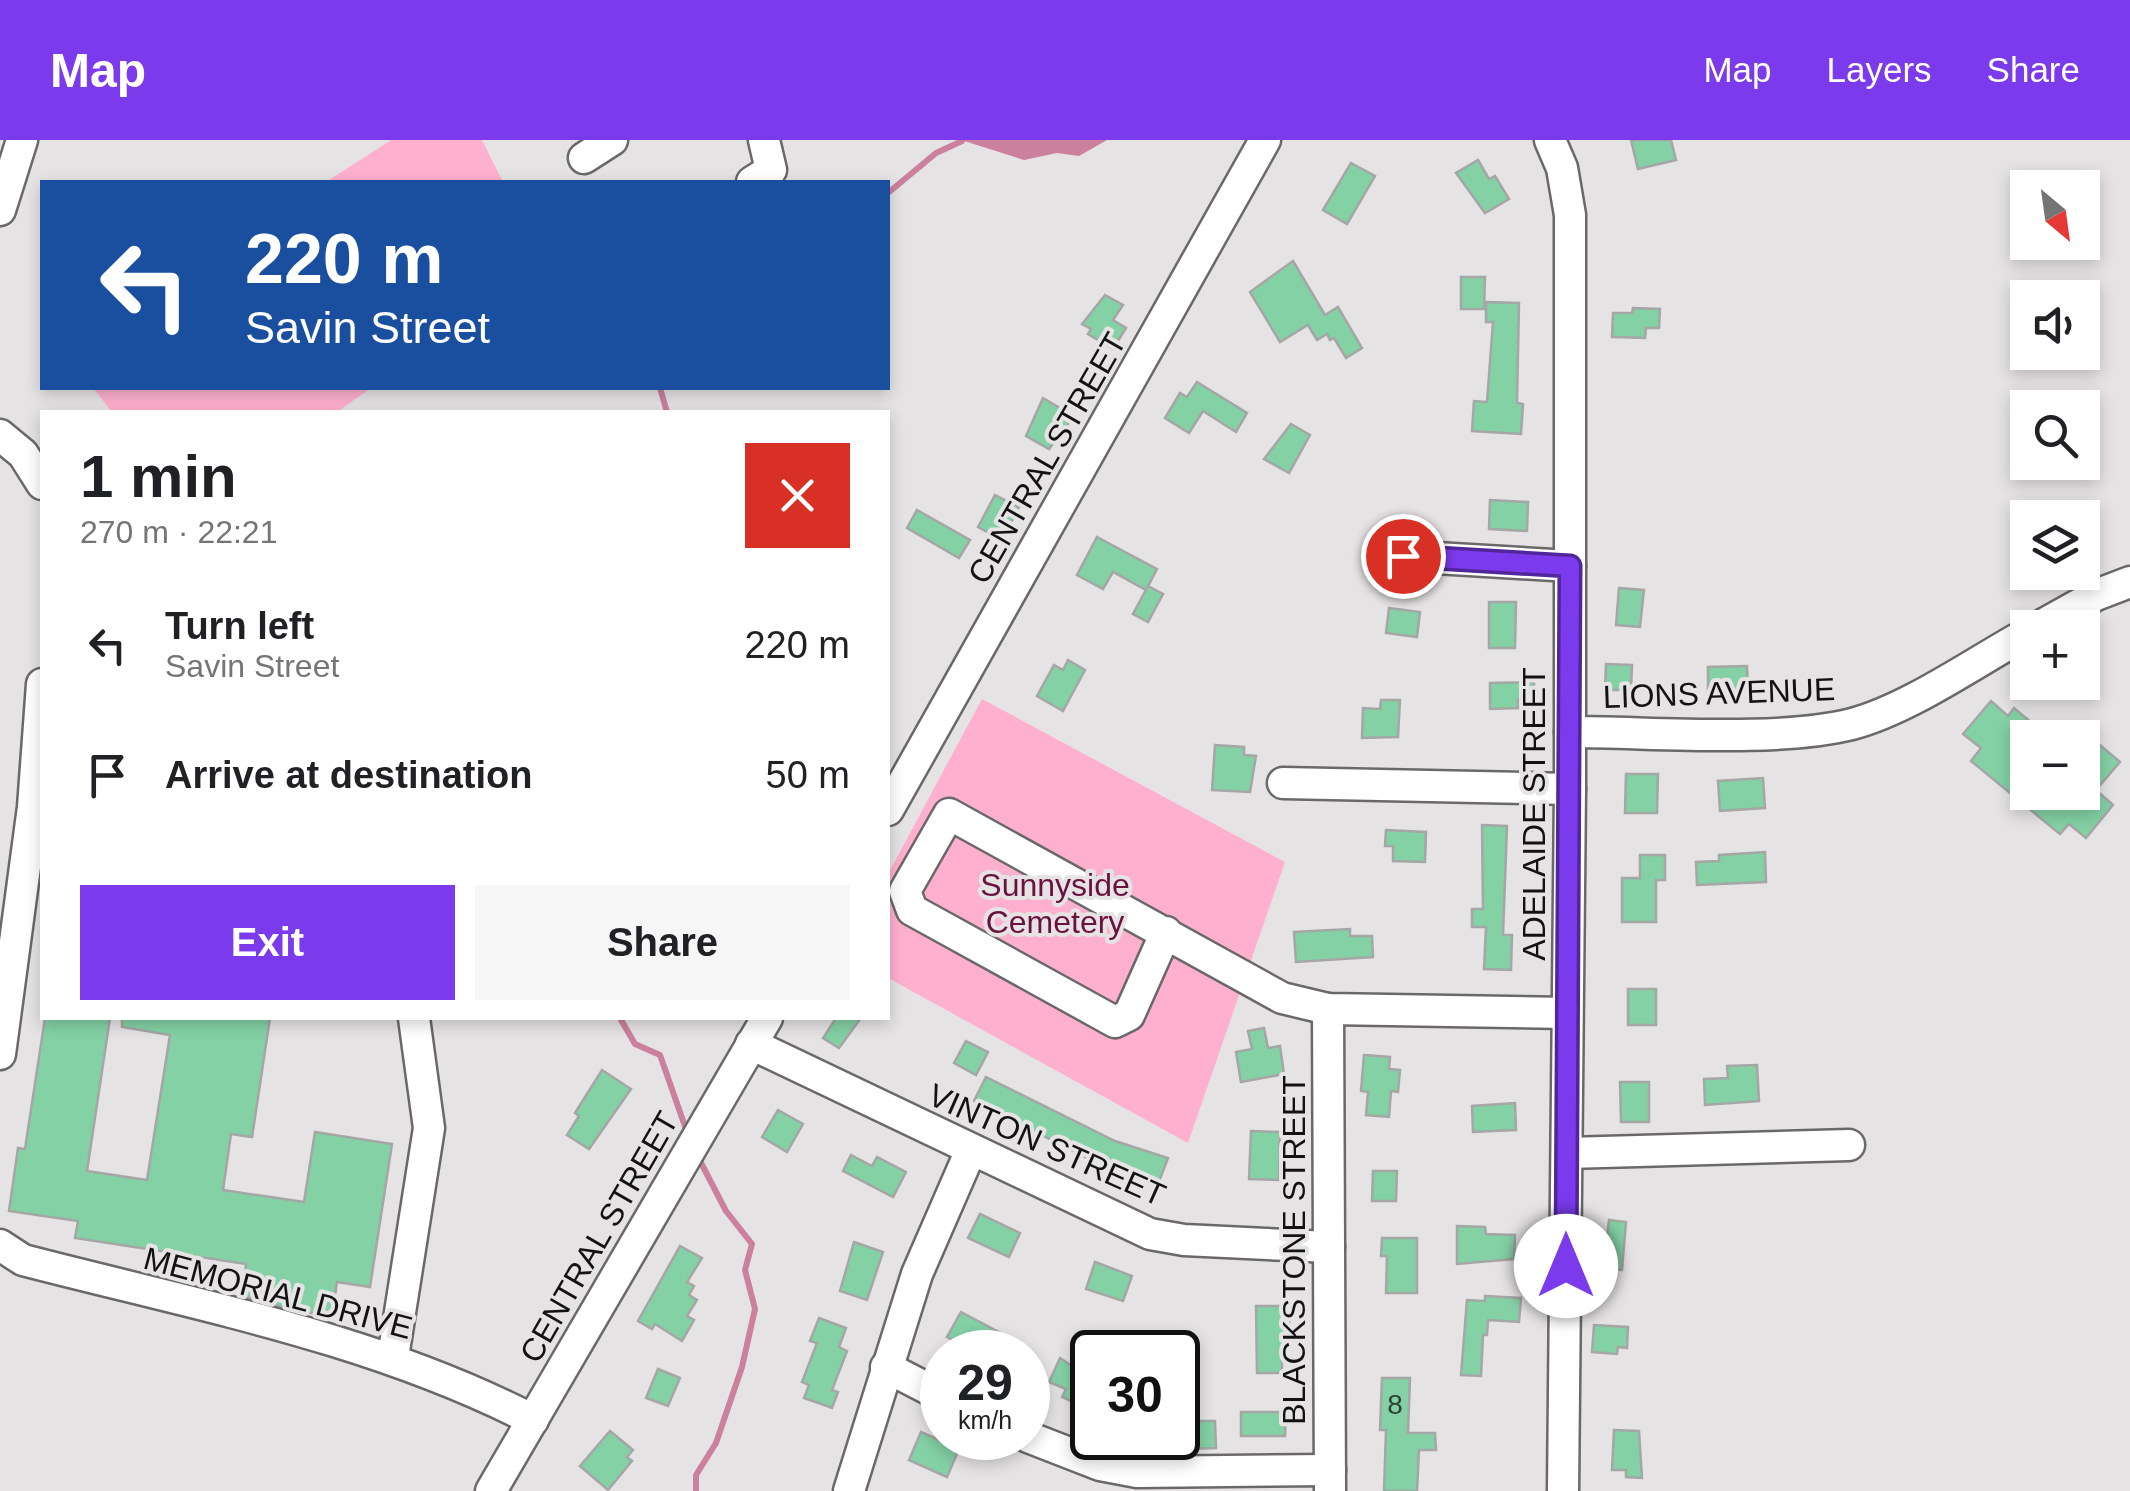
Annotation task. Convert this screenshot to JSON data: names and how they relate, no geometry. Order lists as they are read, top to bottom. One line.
{"streets":{"street":["CENTRAL STREET","LIONS AVENUE","ADELAIDE STREET","VINTON STREET","BLACKSTONE STREET","MEMORIAL DRIVE"]},"crossings":[["CENTRAL STREET","VINTON STREET"],["CENTRAL STREET","MEMORIAL DRIVE"],["LIONS AVENUE","ADELAIDE STREET"],["VINTON STREET","BLACKSTONE STREET"]],"parks":["Sunnyside Cemetery"],"house_numbers":["8"],"north":"bottom right","page":{"header":"Map","nav":["Map","Layers","Share"],"map_buttons":["+","−"],"turn":["220 m","Savin Street"],"heading":["1 min","270 m · 22:21"],"list":[{"name":"Turn left","note":"Savin Street","value":"220 m"},{"name":"Arrive at destination","value":"50 m"}],"buttons":["Exit","Share"],"speed":"29 km/h","limit":"30"}}
